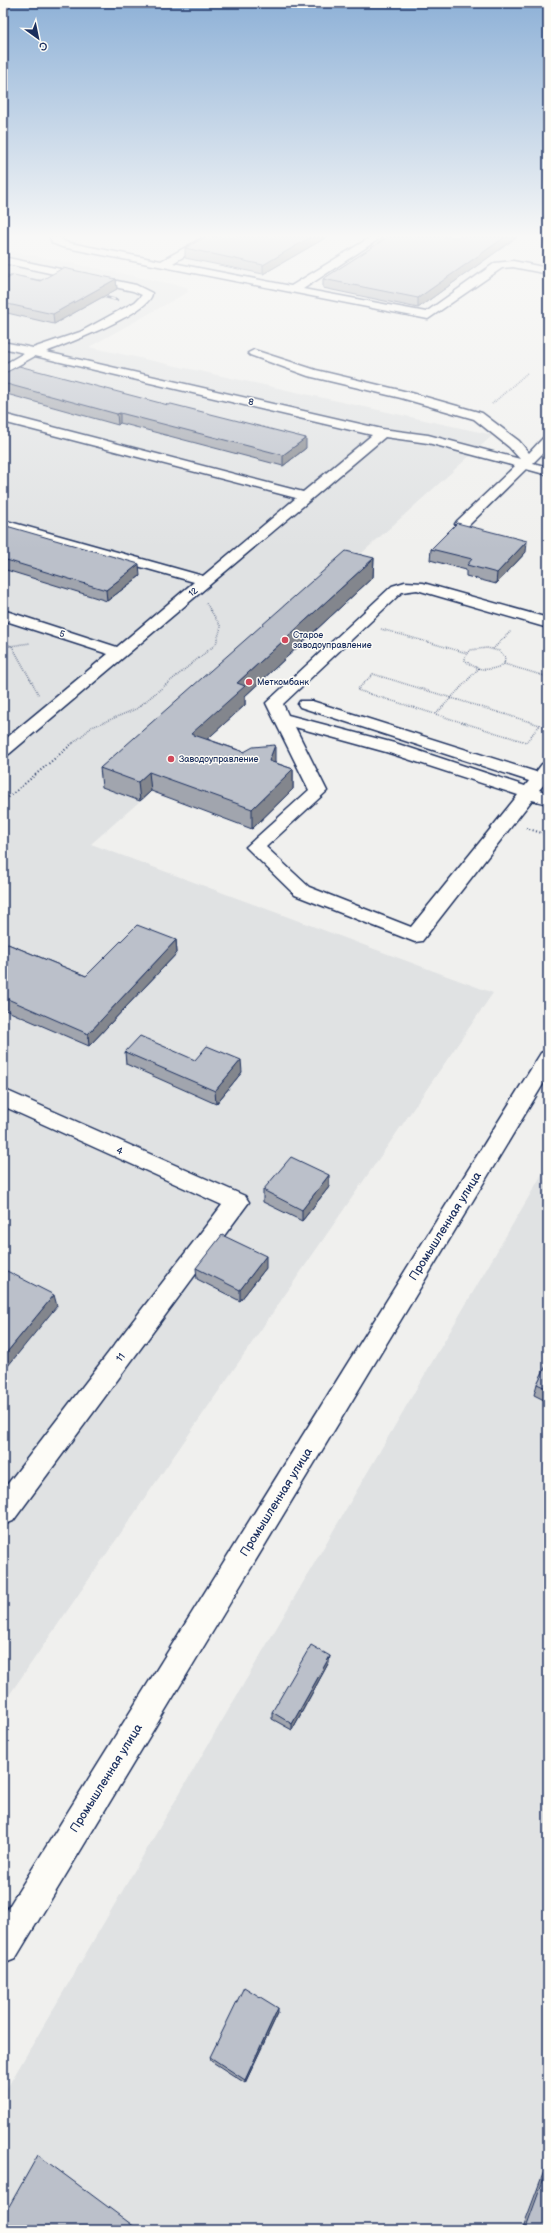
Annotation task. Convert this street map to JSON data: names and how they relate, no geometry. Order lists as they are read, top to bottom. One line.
{"streets":{"street":["8","12","5","4","Промышленная улица","11"]},"crossings":[["8","12"],["12","5"],["4","11"]],"places":["Старое заводоуправление","Меткомбанк","Заводоуправление"],"north":"bottom right"}
